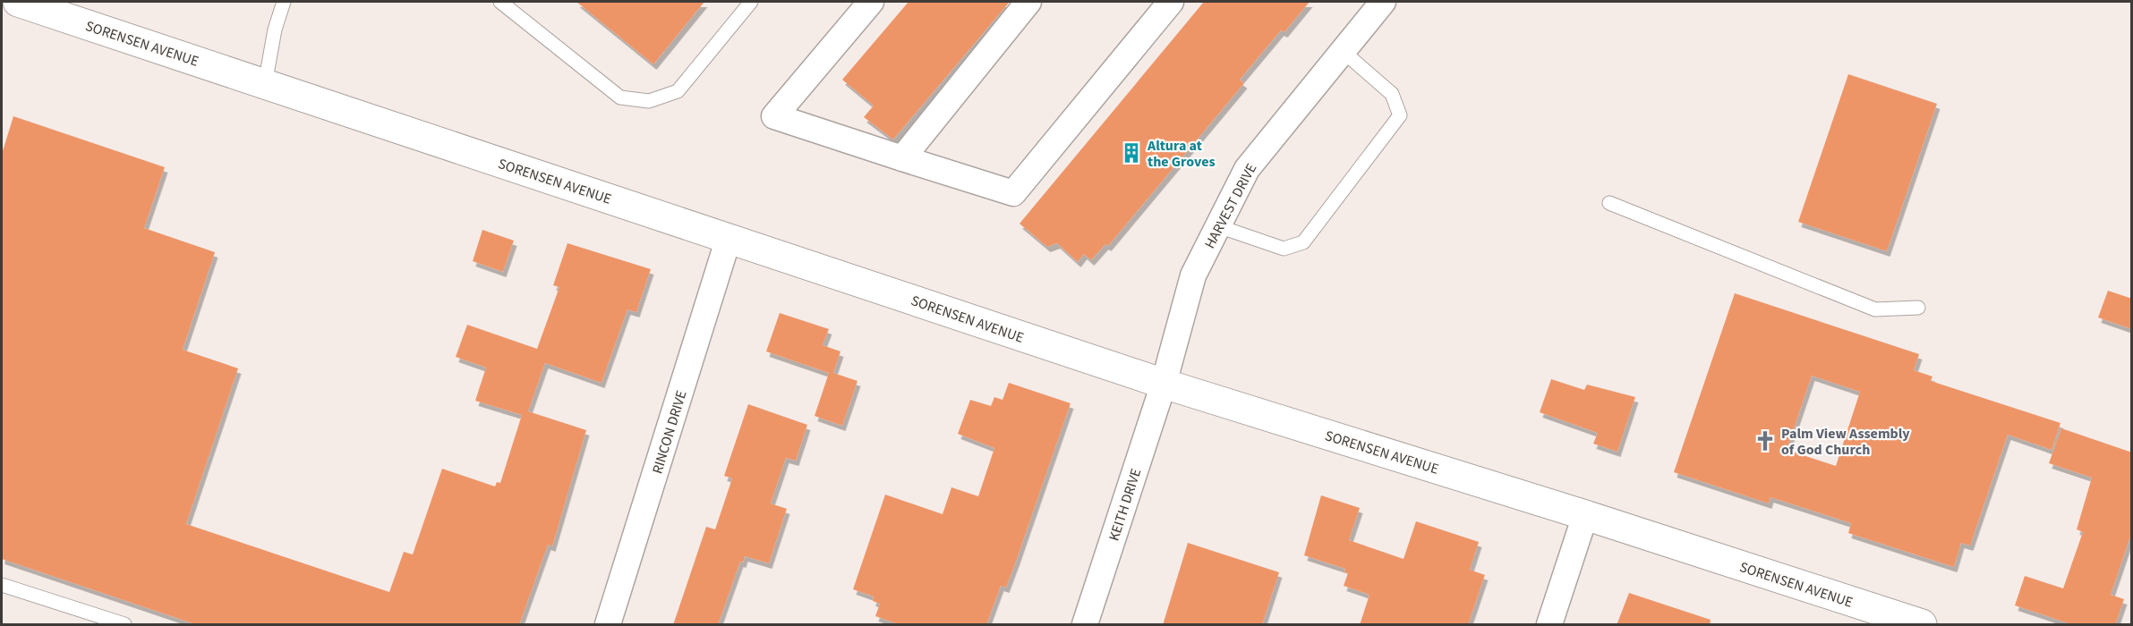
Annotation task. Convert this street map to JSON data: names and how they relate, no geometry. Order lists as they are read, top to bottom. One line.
{"streets":{"street":["SORENSEN AVENUE","HARVEST DRIVE","RINCON DRIVE","KEITH DRIVE"]},"crossings":[["SORENSEN AVENUE","HARVEST DRIVE"],["SORENSEN AVENUE","RINCON DRIVE"],["SORENSEN AVENUE","KEITH DRIVE"],["HARVEST DRIVE","KEITH DRIVE"]],"places":{"building":["Altura at the Groves"],"church":["Palm View Assembly of God Church"]}}
